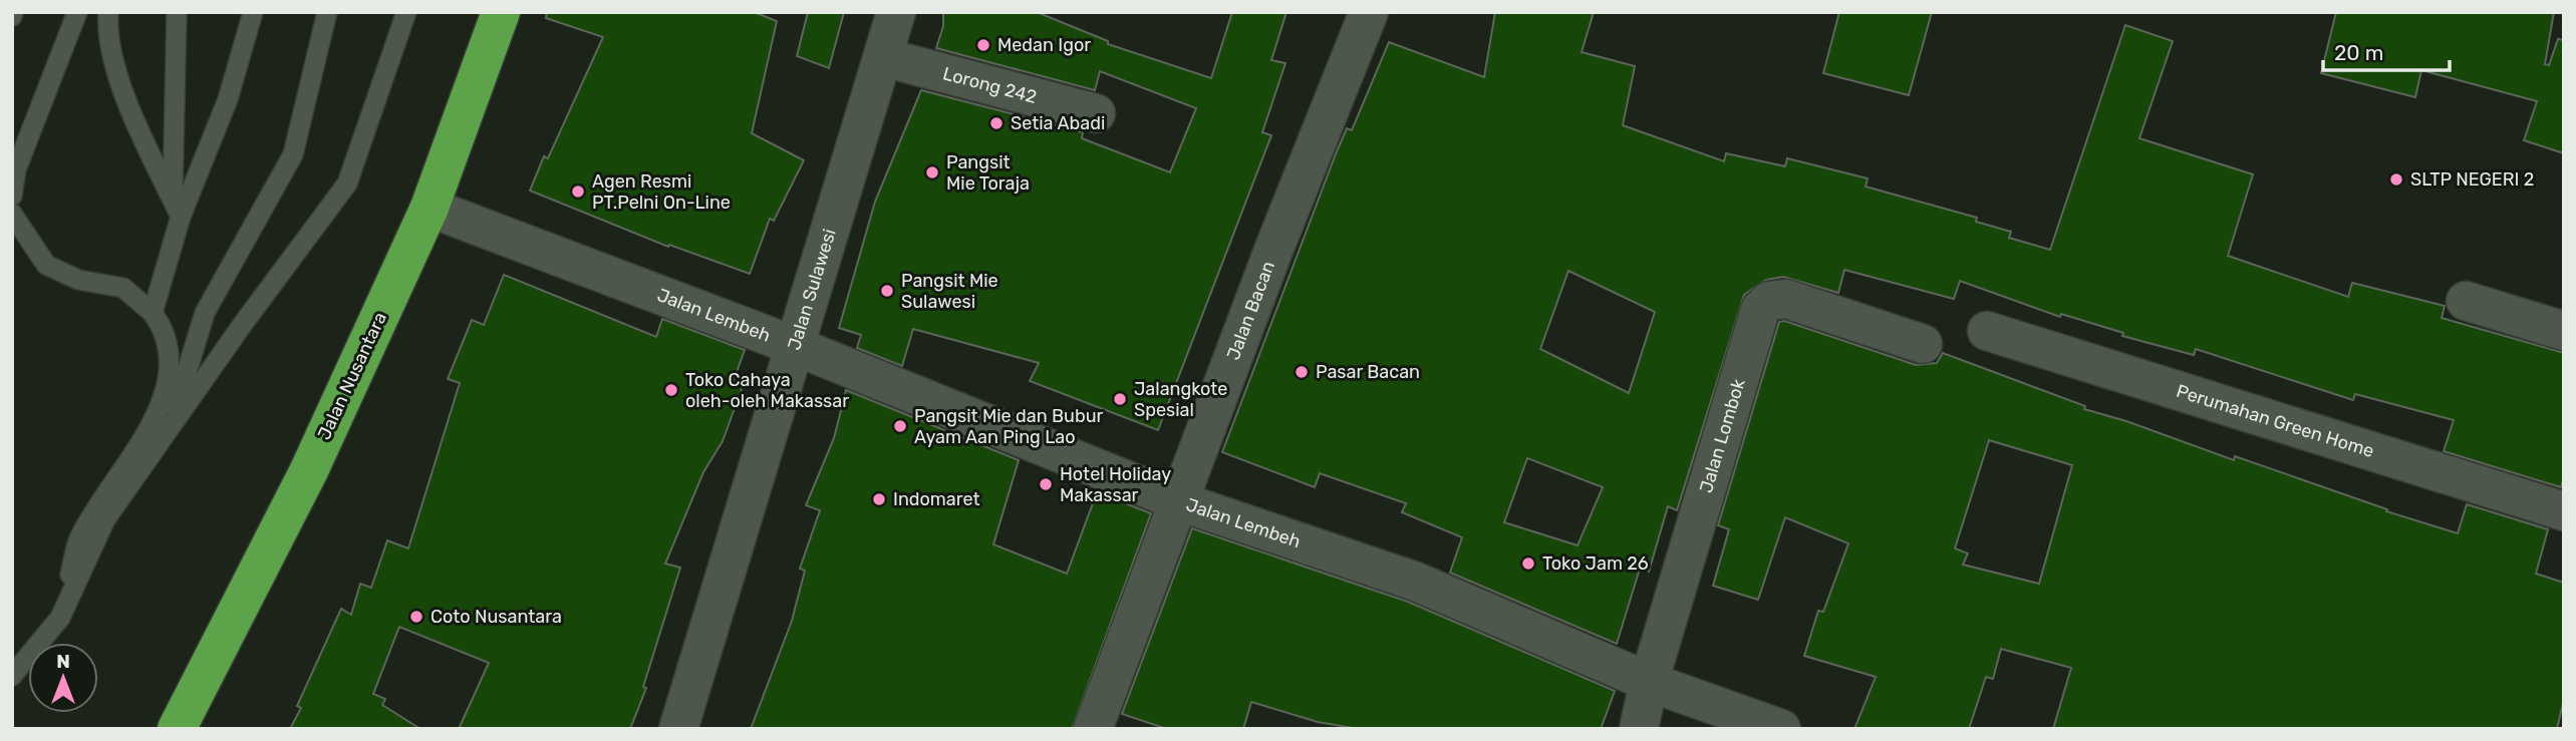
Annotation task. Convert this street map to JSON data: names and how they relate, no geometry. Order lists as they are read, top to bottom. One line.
{"streets":{"highway":["Jalan Nusantara"],"street":["Lorong 242","Jalan Sulawesi","Jalan Bacan","Jalan Lembeh","Perumahan Green Home","Jalan Lombok"]},"crossings":[["Lorong 242","Jalan Sulawesi"],["Jalan Sulawesi","Jalan Lembeh"],["Jalan Bacan","Jalan Lembeh"],["Jalan Lembeh","Jalan Nusantara"],["Jalan Lembeh","Jalan Lombok"]],"places":["Medan Igor","Setia Abadi","Pangsit Mie Toraja","SLTP NEGERI 2","Agen Resmi PT.Pelni On-Line","Pangsit Mie Sulawesi","Pasar Bacan","Toko Cahaya oleh-oleh Makassar","Jalangkote Spesial","Pangsit Mie dan Bubur Ayam Aan Ping Lao","Hotel Holiday Makassar","Indomaret","Toko Jam 26","Coto Nusantara"],"scale_bar":"20 m","north":"top"}
